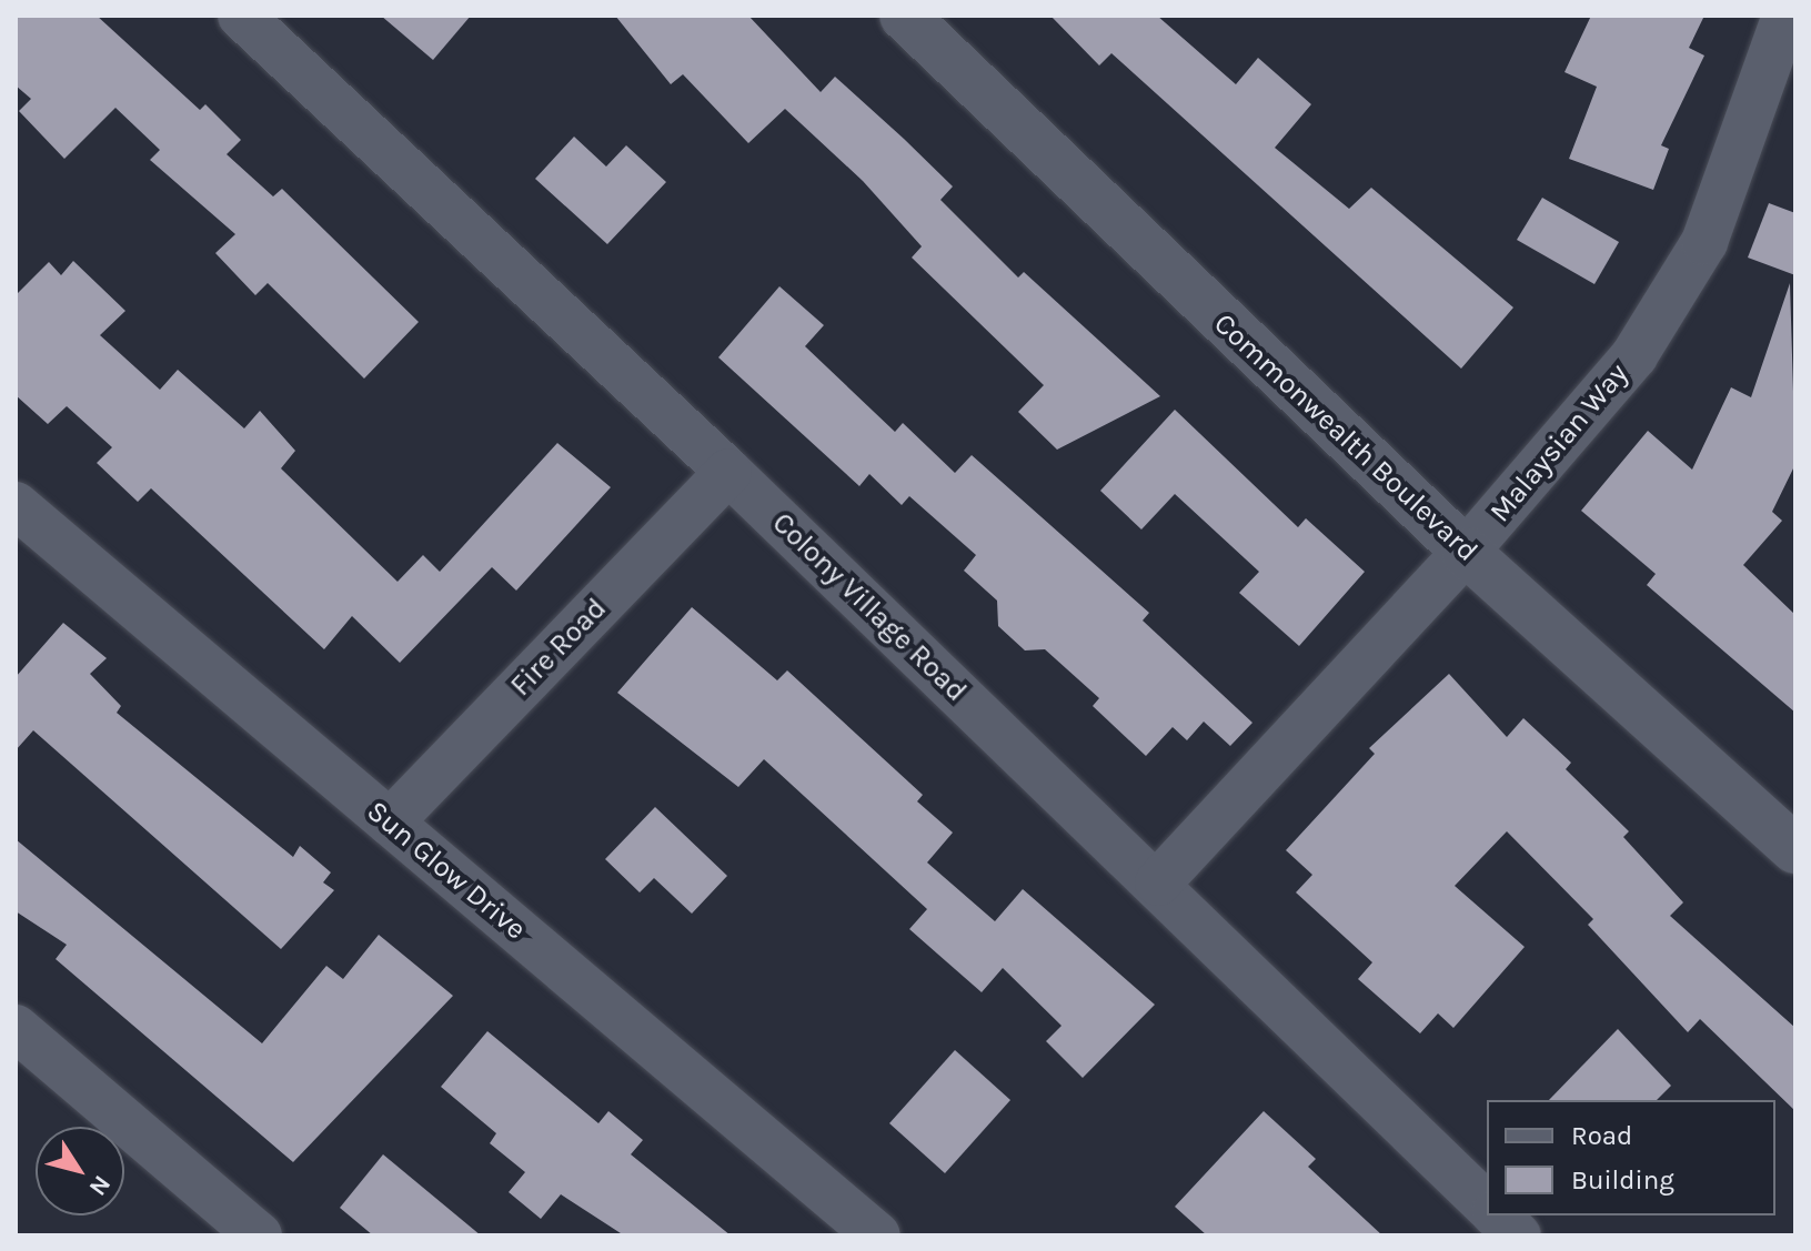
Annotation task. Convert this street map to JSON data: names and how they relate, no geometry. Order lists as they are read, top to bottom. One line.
{"streets":{"street":["Commonwealth Boulevard","Malaysian Way","Colony Village Road","Fire Road","Sun Glow Drive"]},"crossings":[["Commonwealth Boulevard","Malaysian Way"],["Malaysian Way","Colony Village Road"],["Colony Village Road","Fire Road"],["Fire Road","Sun Glow Drive"]],"legend":["Road","Building"],"north":"bottom right"}
